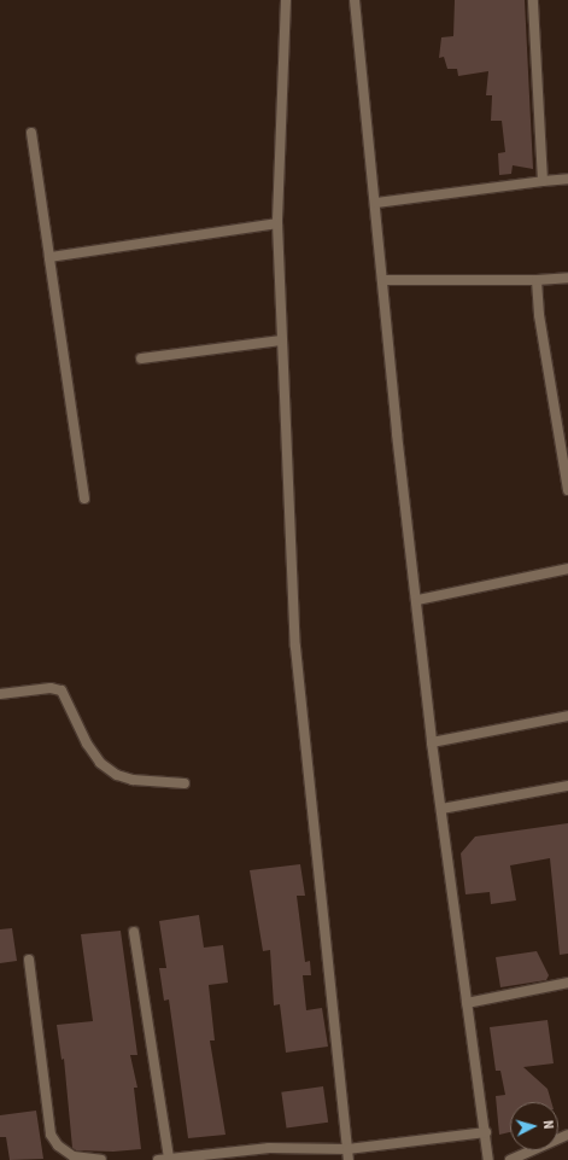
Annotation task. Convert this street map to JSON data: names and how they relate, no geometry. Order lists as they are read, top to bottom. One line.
{"north":"right"}
